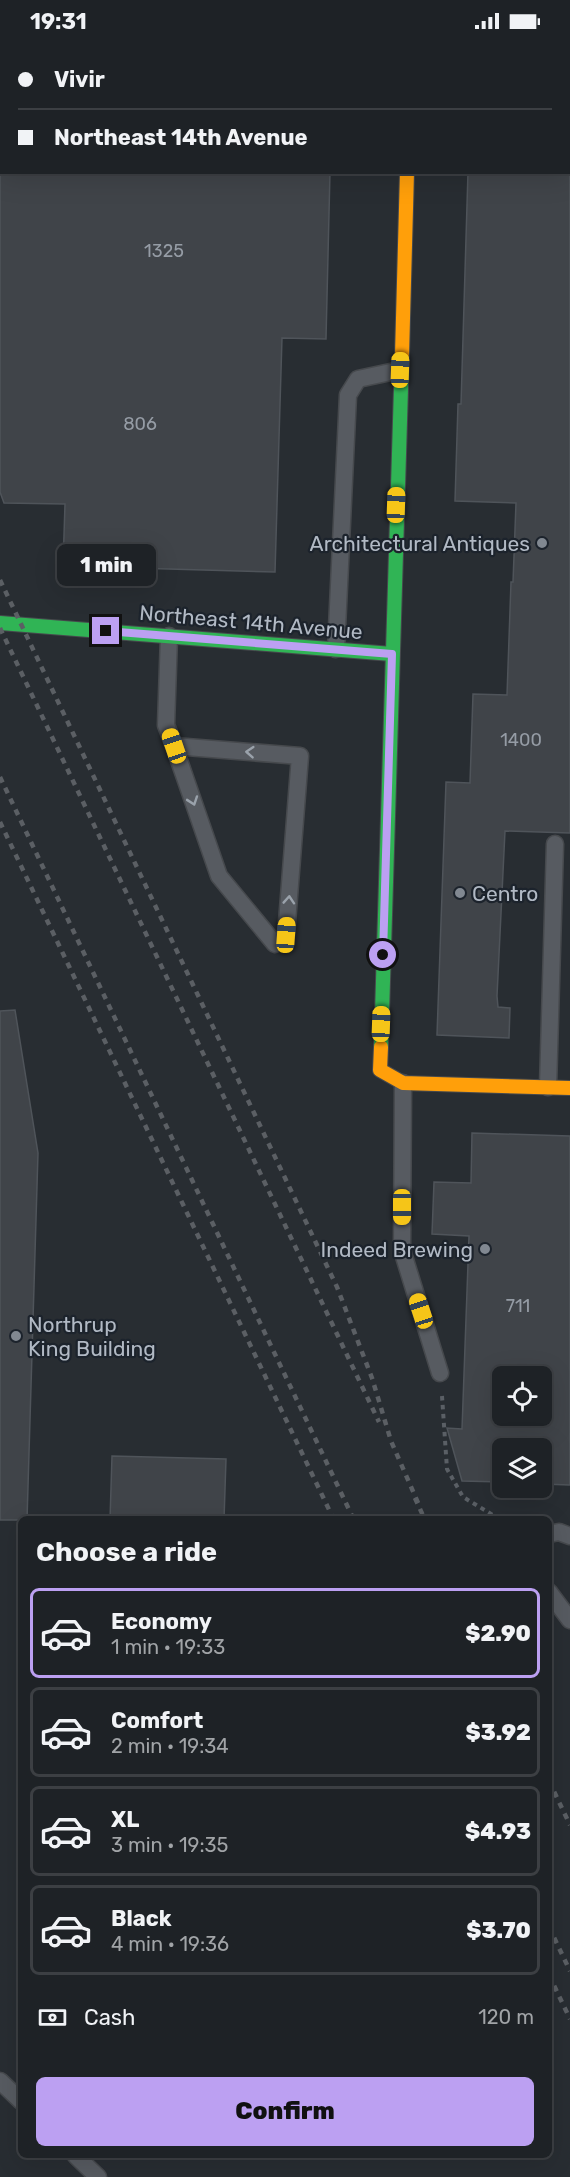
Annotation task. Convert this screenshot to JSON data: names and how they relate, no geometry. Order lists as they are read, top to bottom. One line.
{"streets":{"street":["Northeast 14th Avenue"]},"places":["Architectural Antiques","Centro","Indeed Brewing","Northrup King Building"],"house_numbers":["1325","806","1400","711"],"page":{"status":"19:31","banner":["Vivir","Northeast 14th Avenue"],"bubble":"1 min","heading":"Choose a ride","list":[{"name":"Economy","note":"1 min · 19:33","value":"$2.90"},{"name":"Comfort","note":"2 min · 19:34","value":"$3.92"},{"name":"XL","note":"3 min · 19:35","value":"$4.93"},{"name":"Black","note":"4 min · 19:36","value":"$3.70"}],"pay":["Cash","120 m"],"buttons":"Confirm"}}
